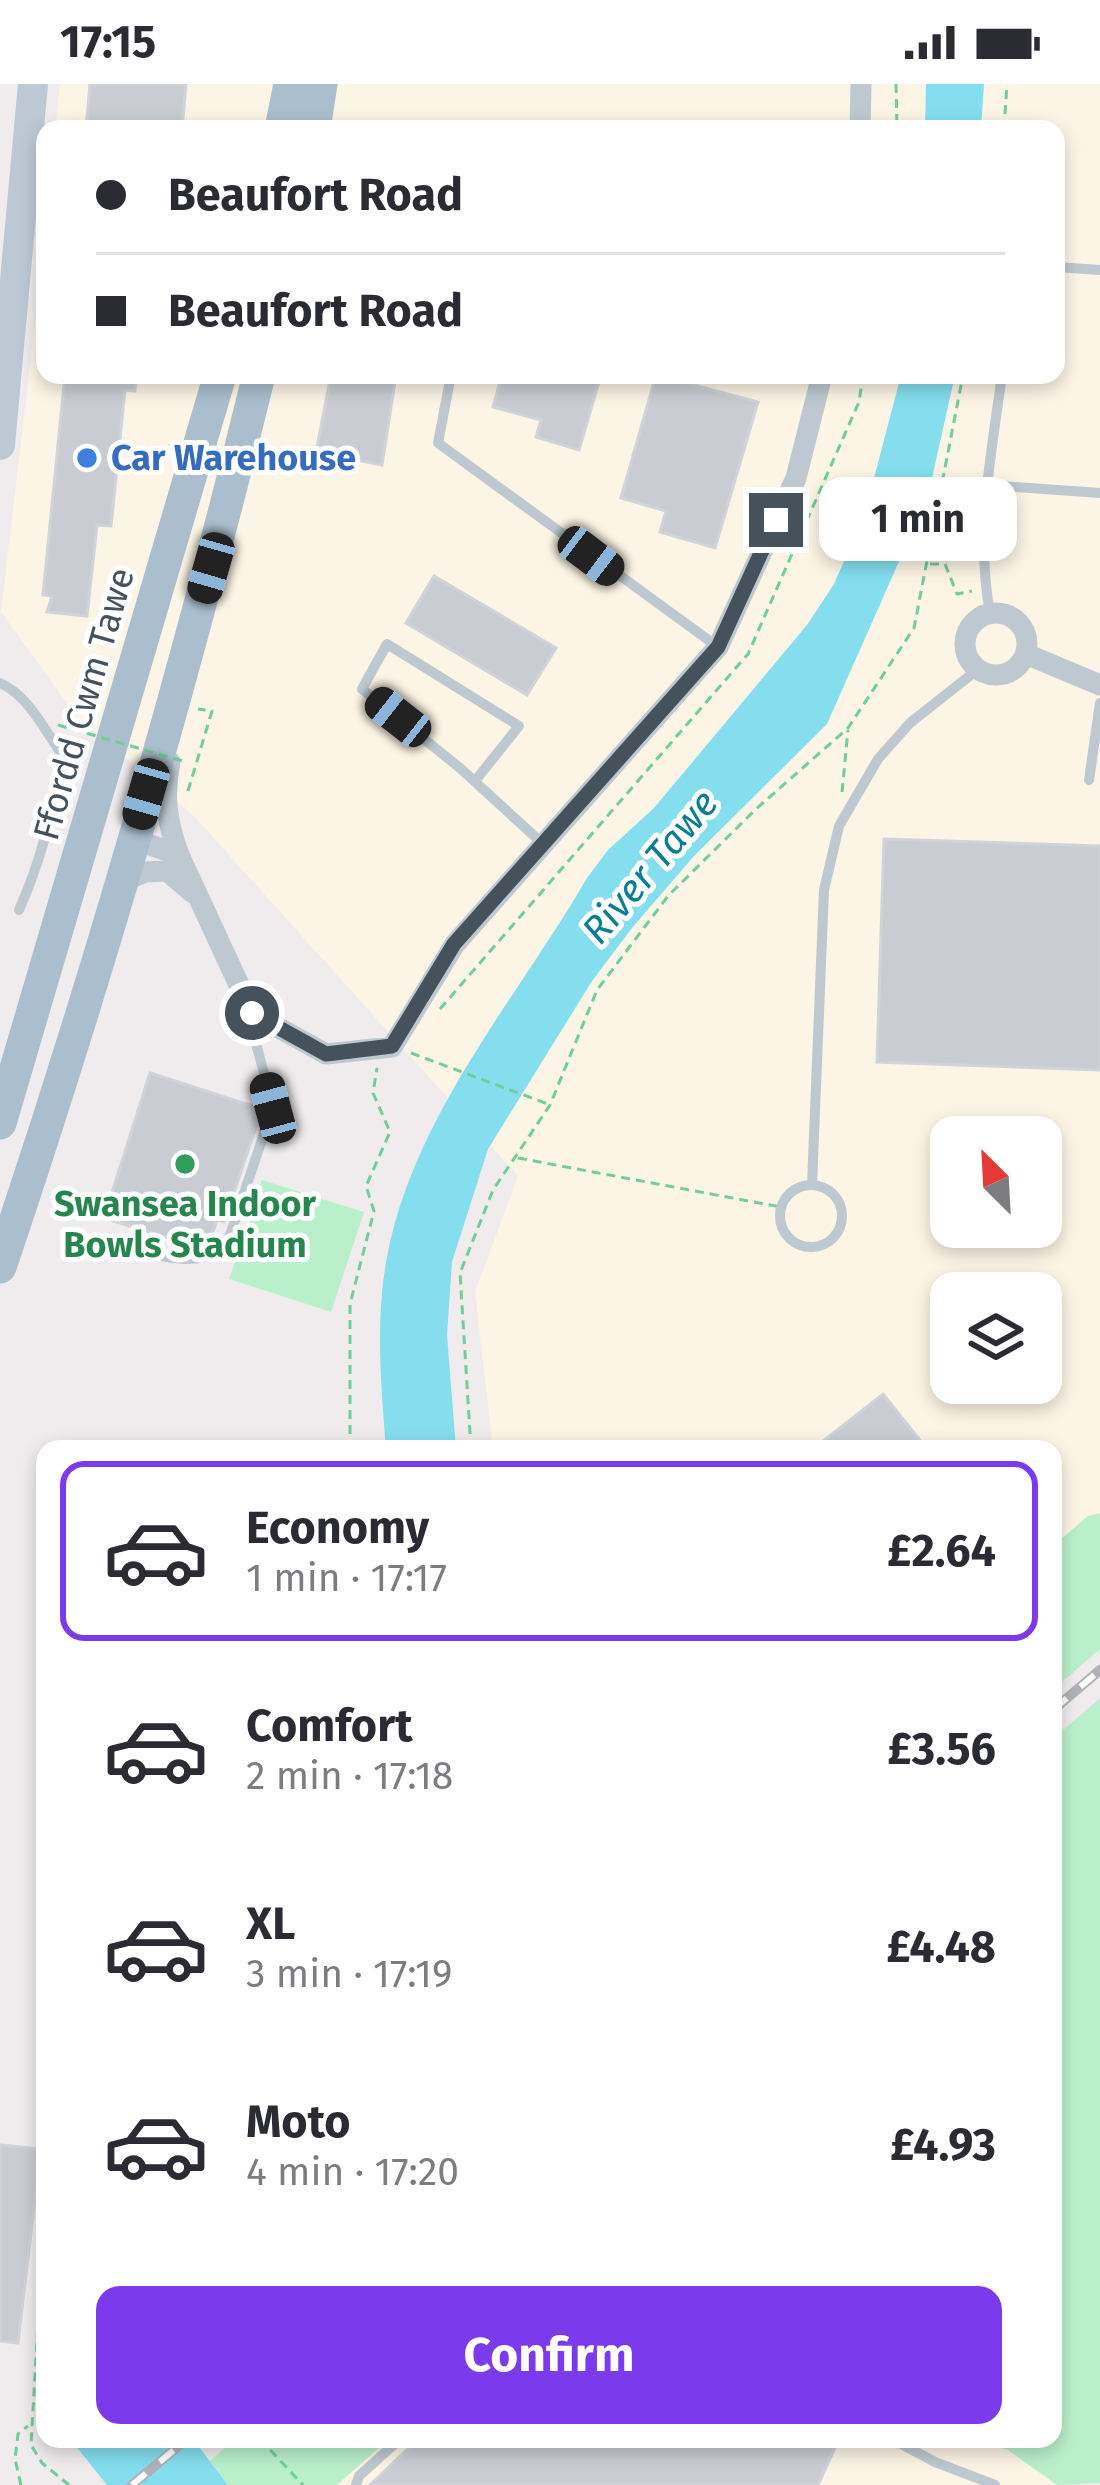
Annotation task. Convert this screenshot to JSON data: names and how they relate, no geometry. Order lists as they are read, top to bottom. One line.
{"streets":{"main road":["Ffordd Cwm Tawe"]},"water":["River Tawe"],"places":["Car Warehouse","Swansea Indoor Bowls Stadium"],"north":"top left","page":{"status":"17:15","banner":["Beaufort Road","Beaufort Road"],"bubble":"1 min","list":[{"name":"Economy","note":"1 min · 17:17","value":"£2.64"},{"name":"Comfort","note":"2 min · 17:18","value":"£3.56"},{"name":"XL","note":"3 min · 17:19","value":"£4.48"},{"name":"Moto","note":"4 min · 17:20","value":"£4.93"}],"buttons":"Confirm"}}
